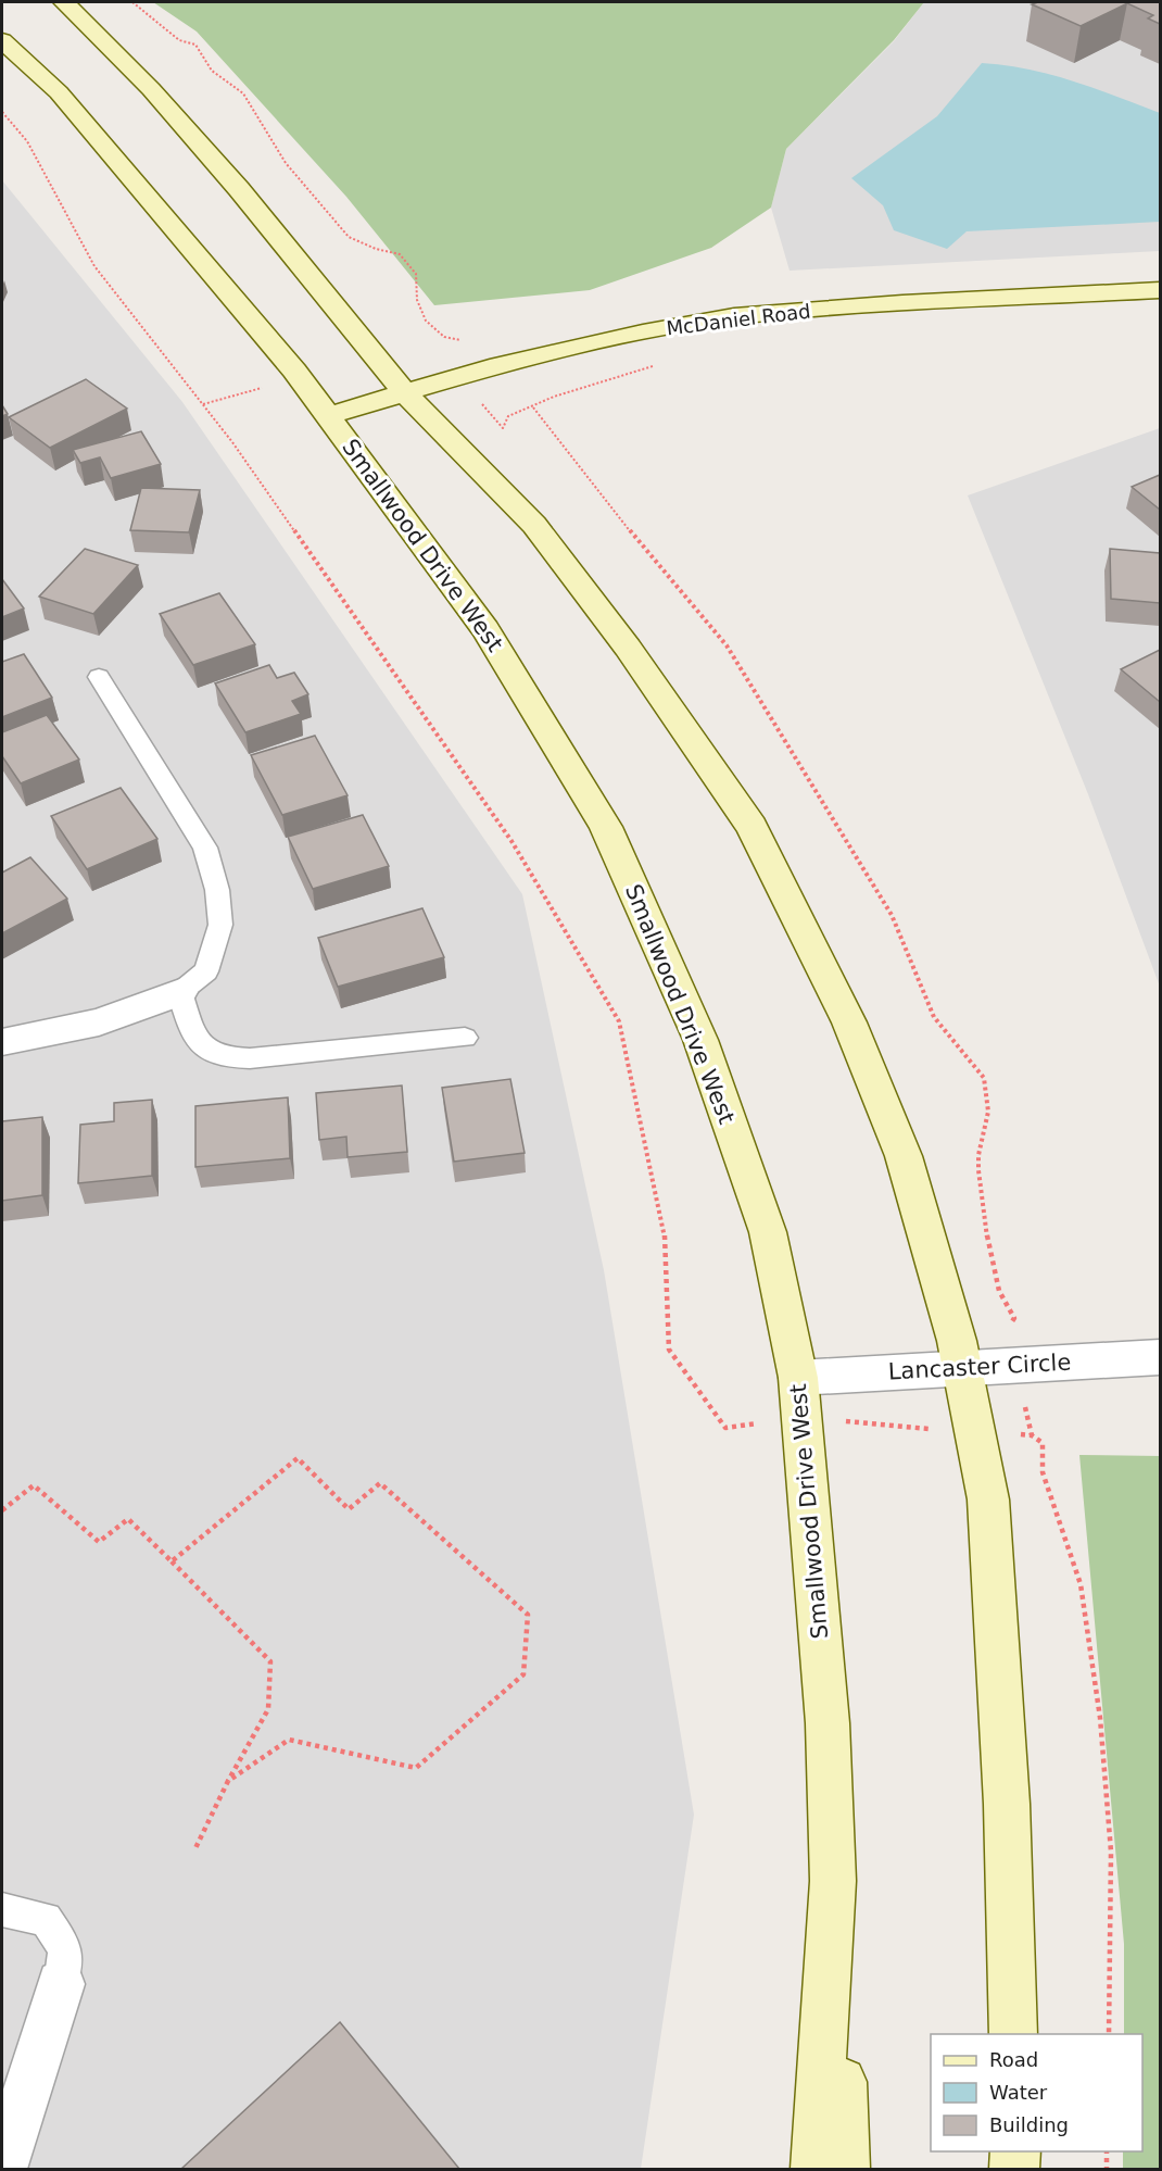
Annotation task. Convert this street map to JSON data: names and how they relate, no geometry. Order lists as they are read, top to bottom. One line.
{"streets":{"main road":["McDaniel Road","Smallwood Drive West"],"street":["Lancaster Circle"]},"crossings":[["McDaniel Road","Smallwood Drive West"],["Smallwood Drive West","Lancaster Circle"]],"legend":["Road","Water","Building"]}
